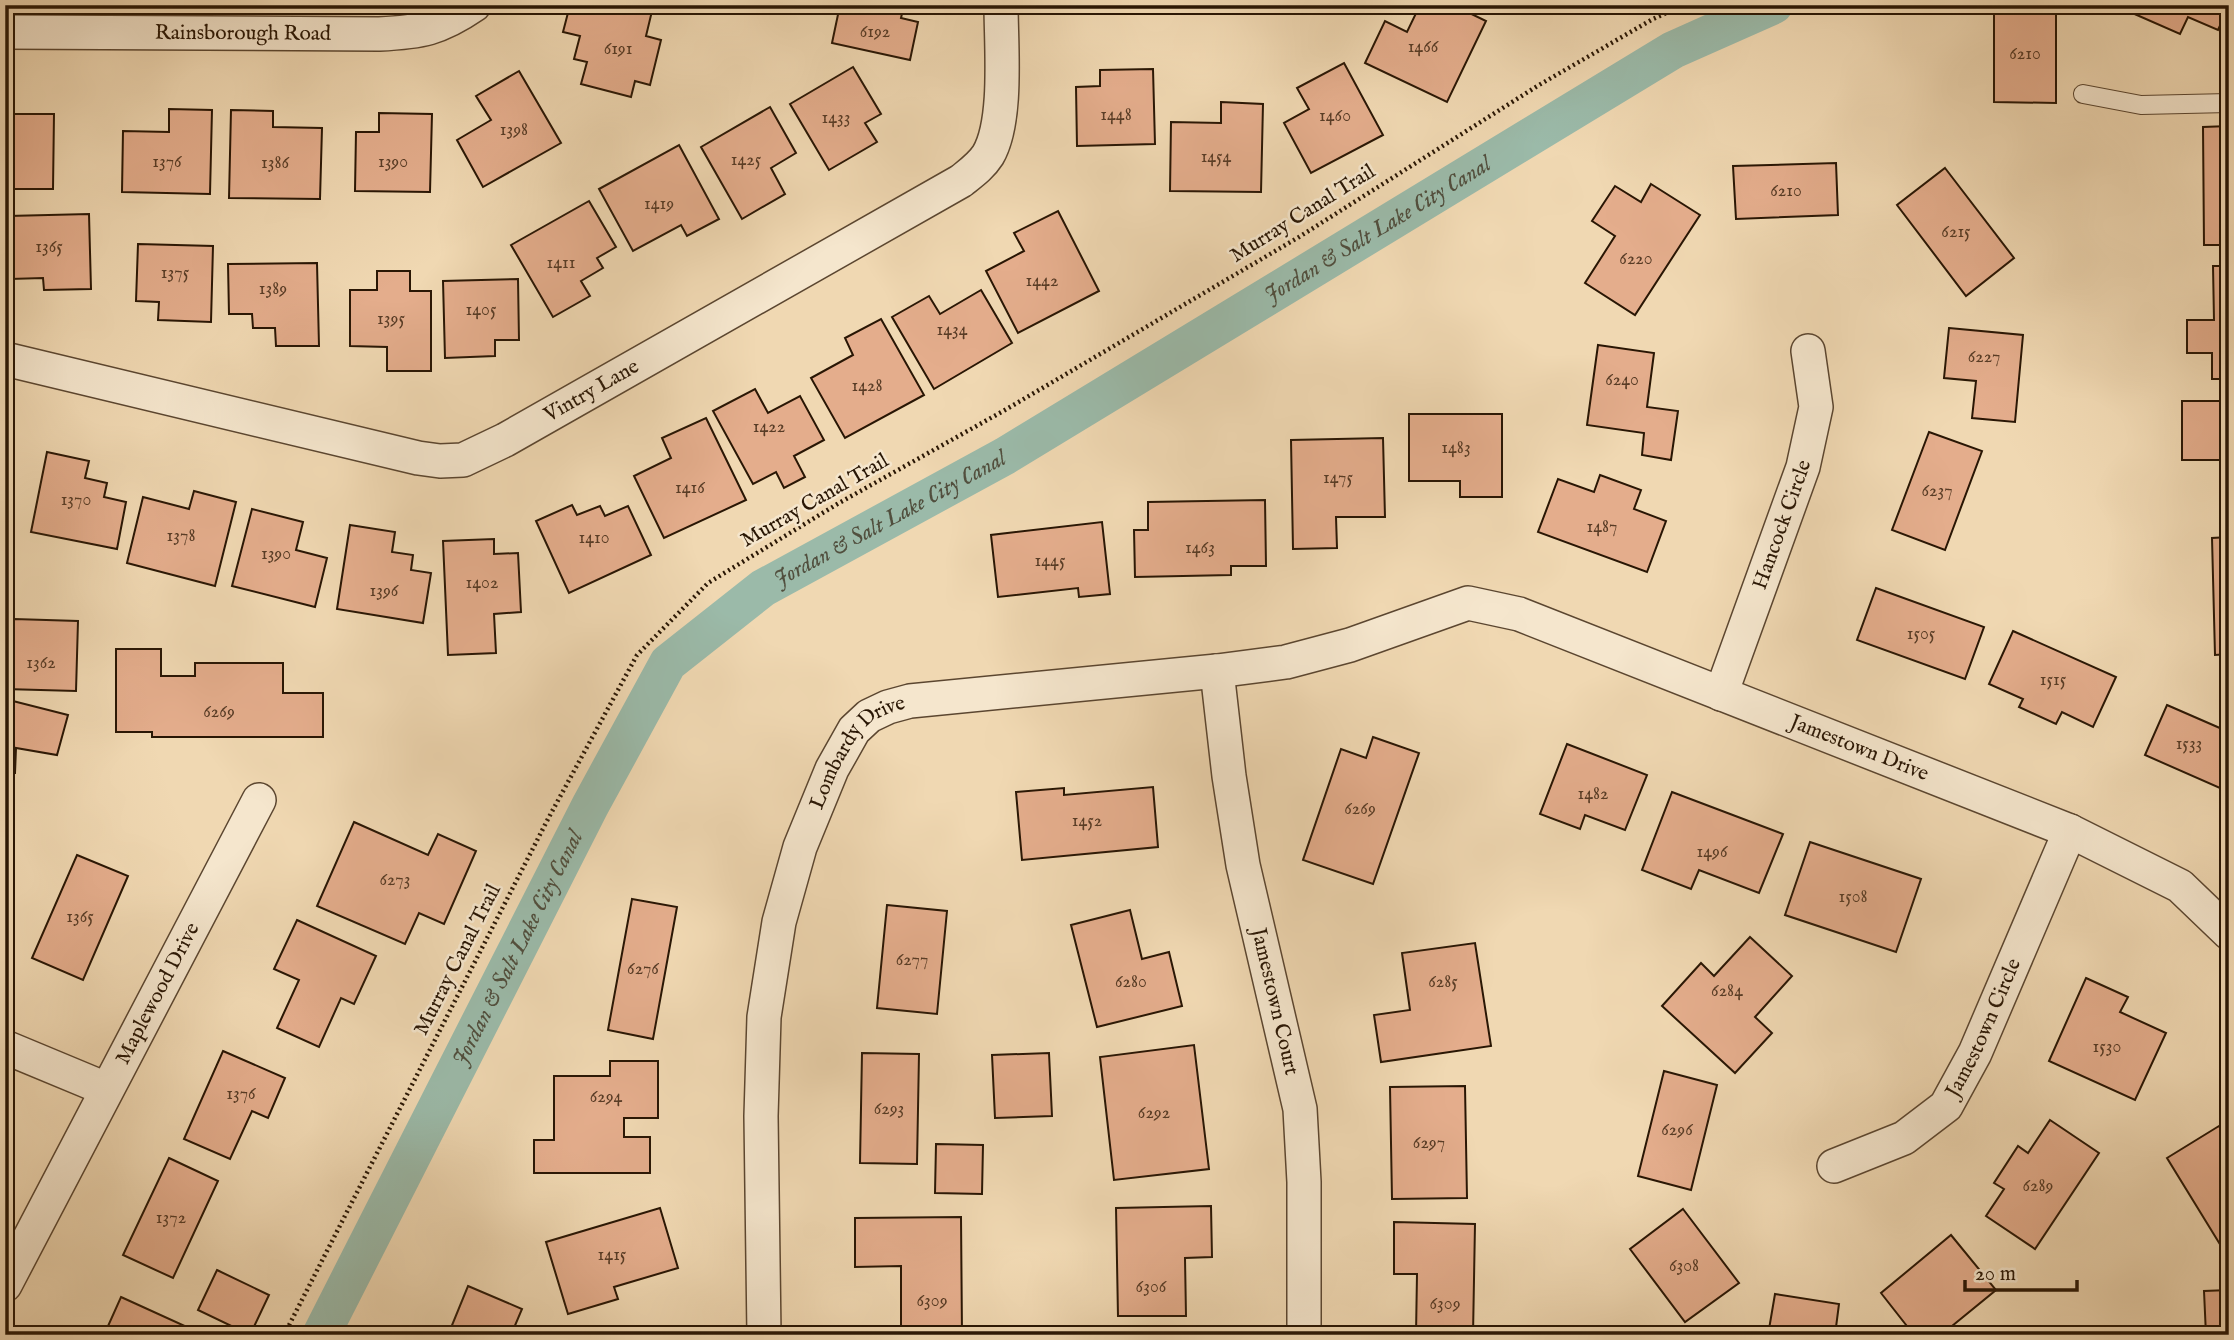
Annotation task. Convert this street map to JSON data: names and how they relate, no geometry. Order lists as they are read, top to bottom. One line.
{"streets":{"street":["Rainsborough Road","Vintry Lane","Hancock Circle","Jamestown Drive","Lombardy Drive","Maplewood Drive","Jamestown Court","Jamestown Circle"],"path":["Murray Canal Trail"]},"crossings":[["Hancock Circle","Jamestown Drive"],["Jamestown Drive","Lombardy Drive"],["Jamestown Drive","Jamestown Circle"],["Lombardy Drive","Jamestown Court"]],"water":["Jordan & Salt Lake City Canal"],"house_numbers":["6192","1466","6191","6210","1448","1460","1433","1398","1454","1425","1376","1390","1386","6210","1419","6215","1365","6220","1411","1375","1442","1389","1405","1395","1434","6227","6240","1428","1422","1483","1475","1416","6237","1370","1487","1378","1410","1463","1390","1445","1402","1396","1505","1362","1515","6269","1533","1482","6269","1452","1496","6273","1508","1365","6277","6276","6280","6285","6284","1530","1376","6294","6293","6292","6296","6297","6289","1372","1415","6308","6306","6309","6309"],"scale_bar":"20 m"}
